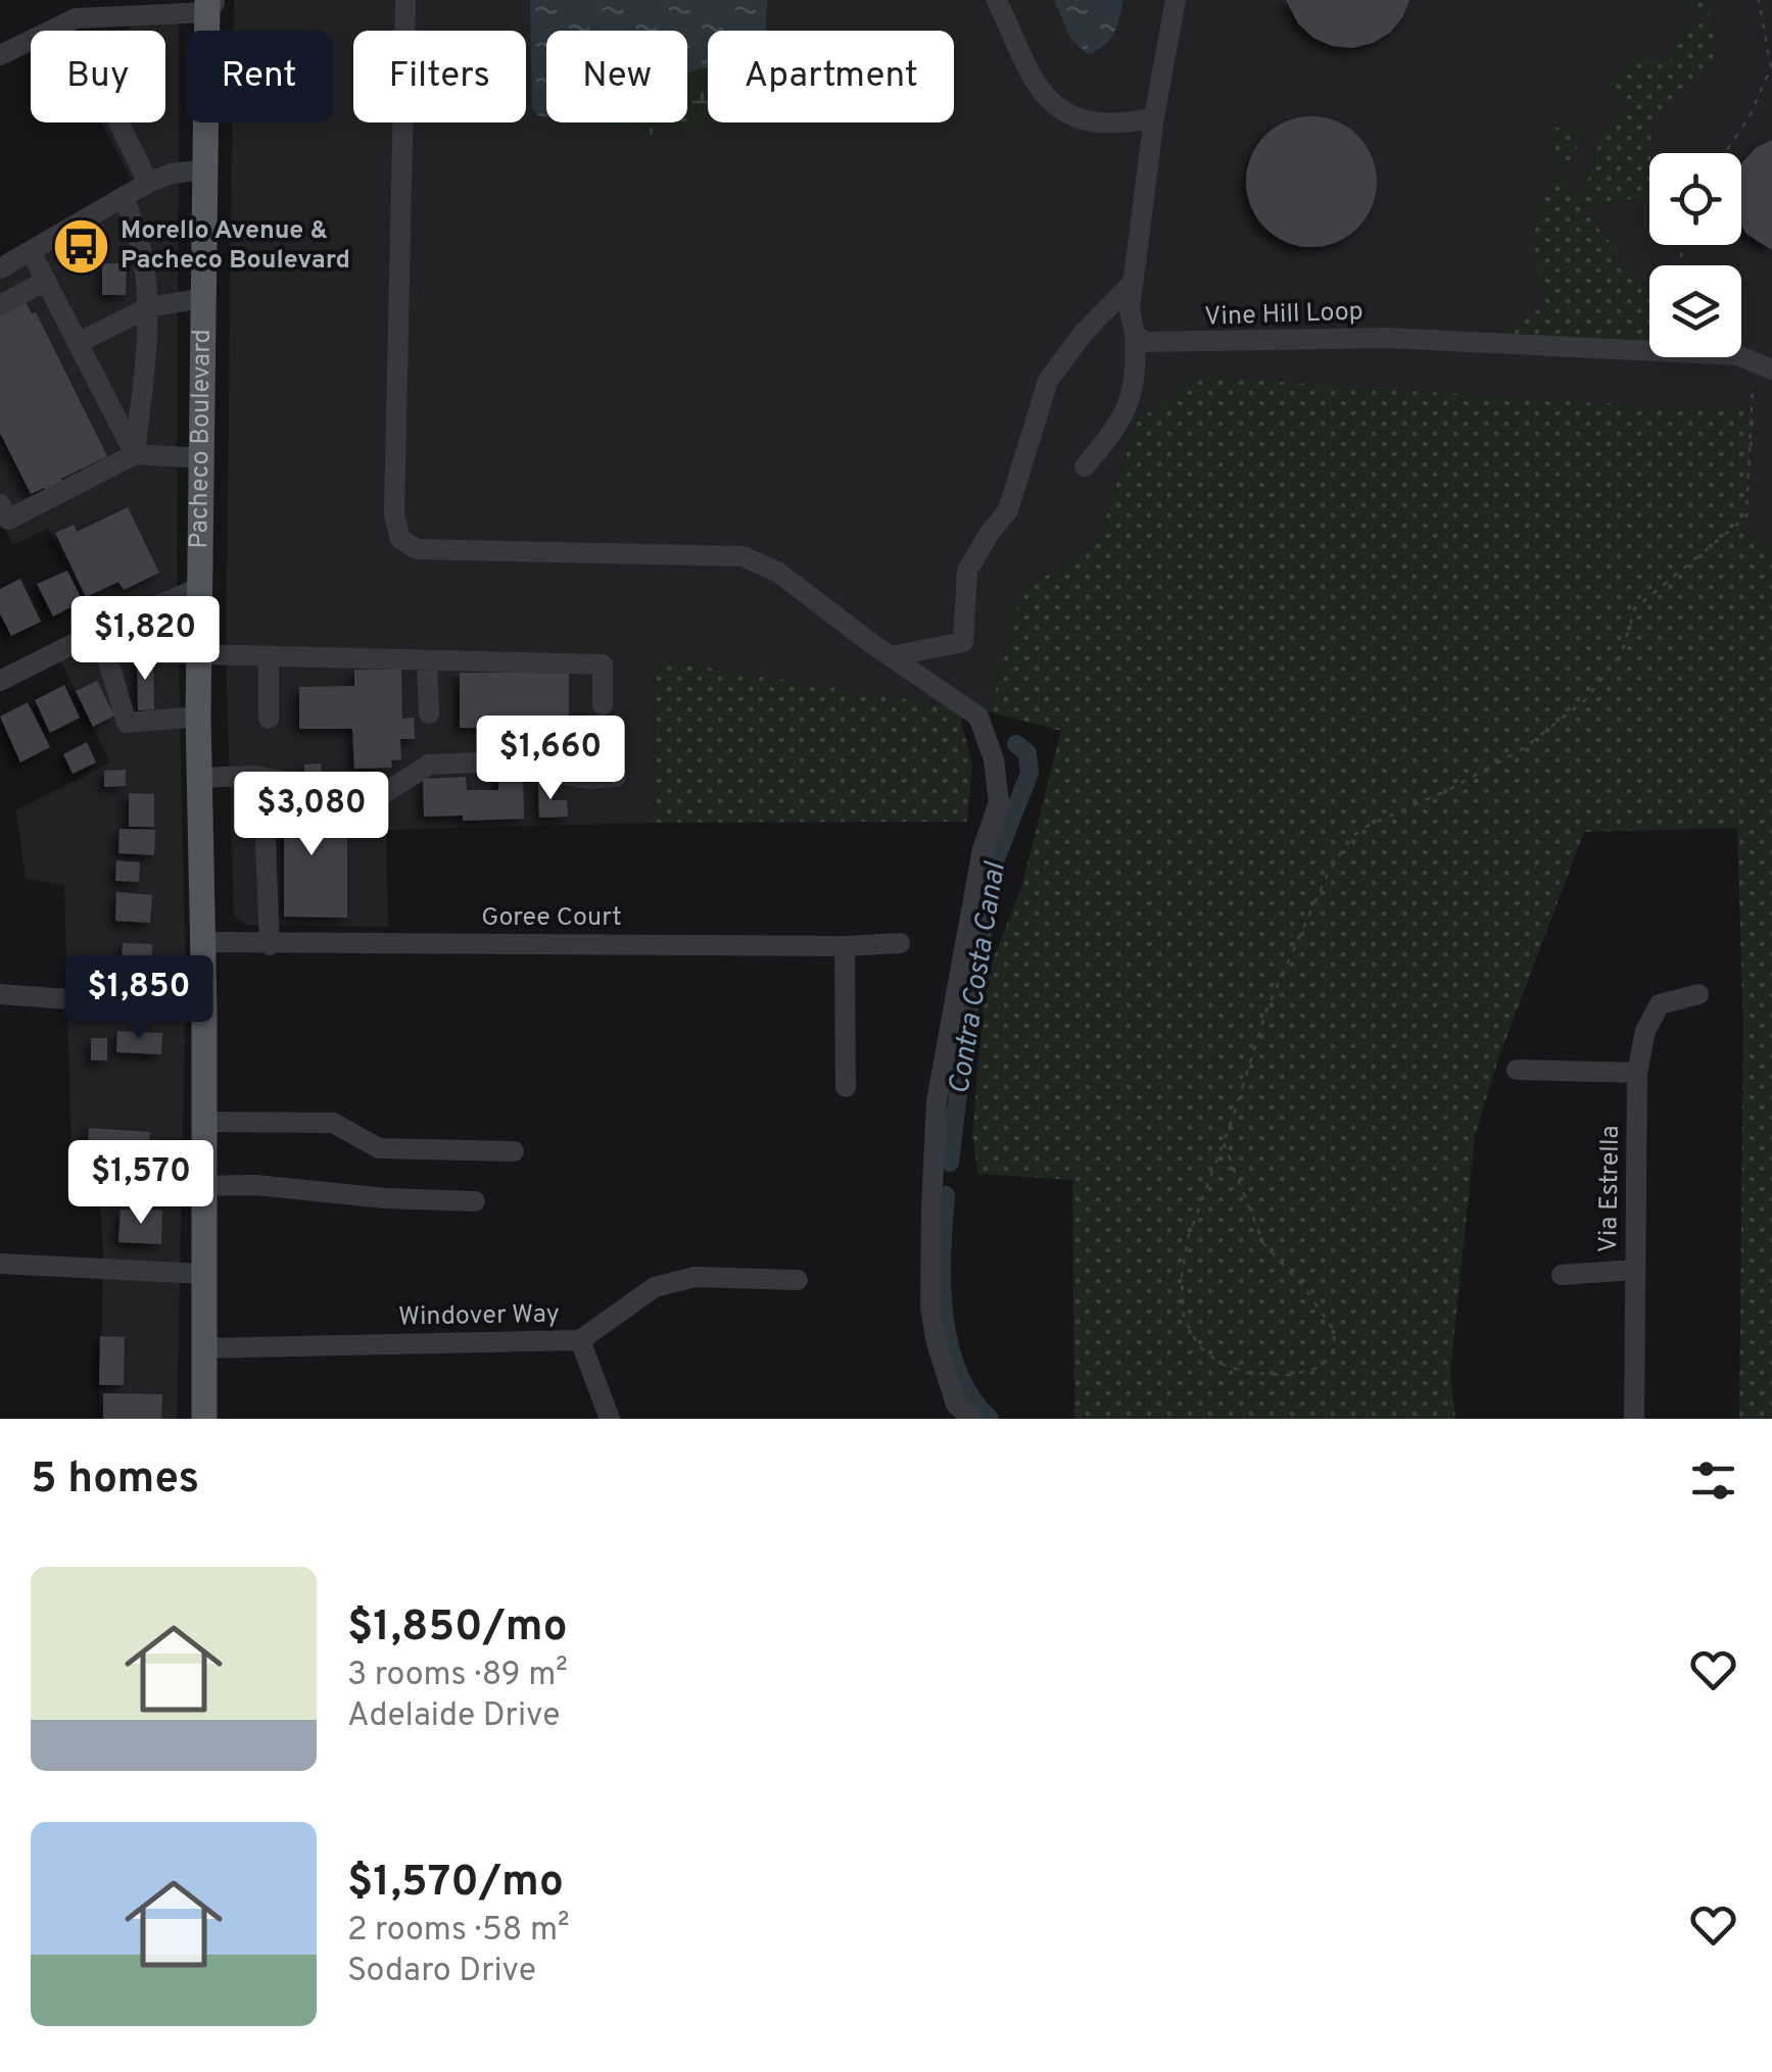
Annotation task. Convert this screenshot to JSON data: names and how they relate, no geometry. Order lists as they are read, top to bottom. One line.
{"streets":{"main road":["Pacheco Boulevard"],"street":["Vine Hill Loop","Goree Court","Via Estrella","Windover Way"]},"crossings":[["Pacheco Boulevard","Goree Court"],["Pacheco Boulevard","Windover Way"]],"water":["Contra Costa Canal"],"places":{"bus stop":["Morello Avenue & Pacheco Boulevard"]},"page":{"chip":["Buy","Rent","Filters","New","Apartment"],"price":["$1,820","$1,660","$3,080","$1,850","$1,570"],"heading":"5 homes","list":[{"name":"$1,850/mo","note":"3 rooms · 89 m² · Adelaide Drive"},{"name":"$1,570/mo","note":"2 rooms · 58 m² · Sodaro Drive"}]}}
